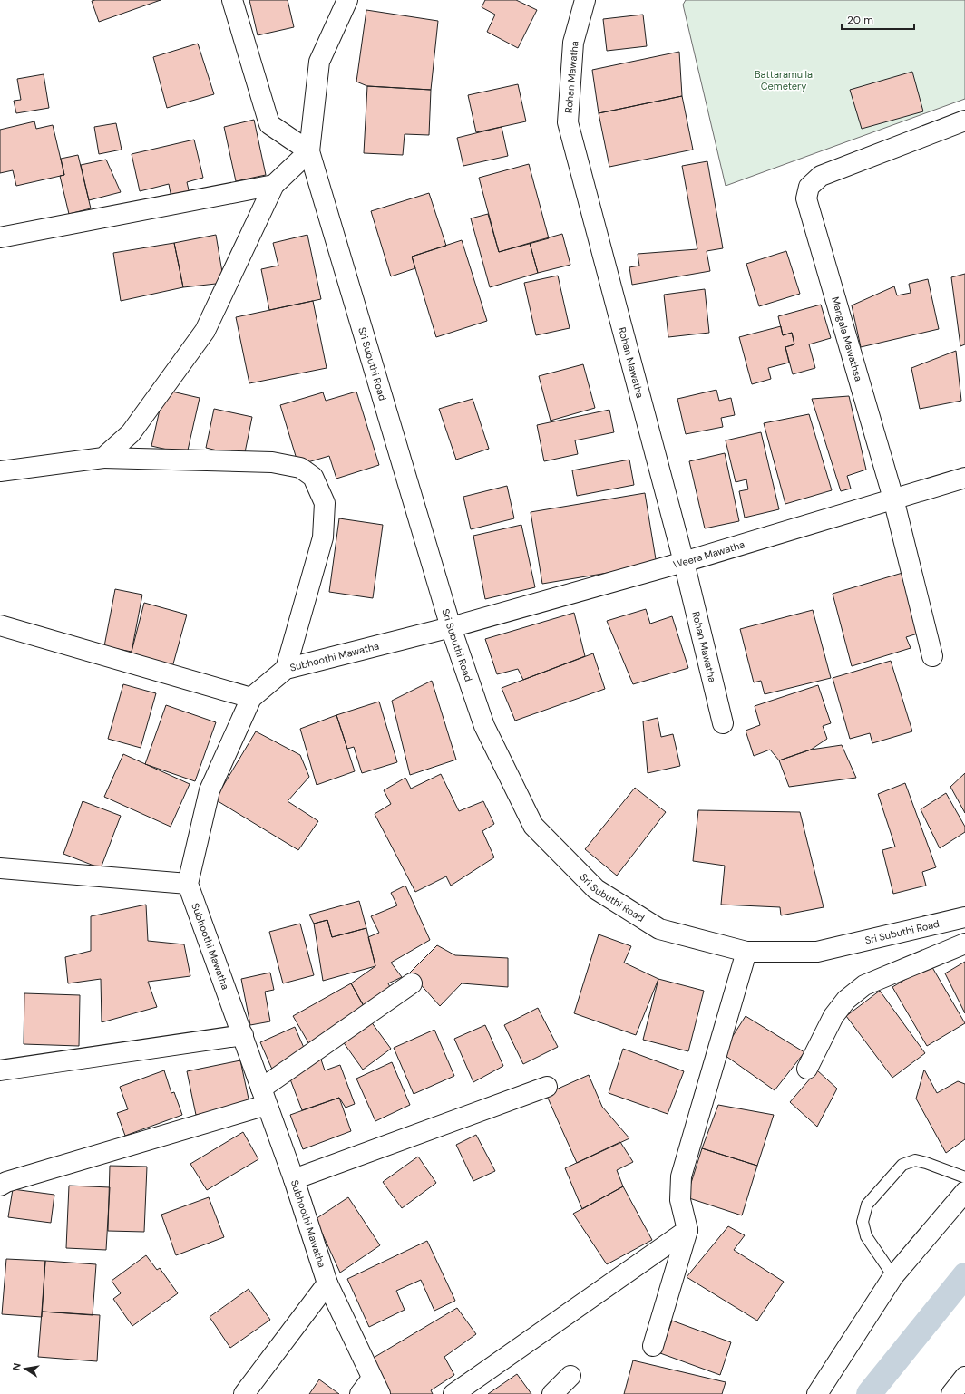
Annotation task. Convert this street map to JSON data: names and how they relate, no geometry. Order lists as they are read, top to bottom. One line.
{"streets":{"street":["Rohan Mawatha","Mangala Mawathsa","Sri Subuthi Road","Weera Mawatha","Subhoothi Mawatha"]},"crossings":[["Rohan Mawatha","Weera Mawatha"],["Mangala Mawathsa","Weera Mawatha"],["Sri Subuthi Road","Weera Mawatha"],["Sri Subuthi Road","Subhoothi Mawatha"],["Weera Mawatha","Subhoothi Mawatha"]],"parks":["Battaramulla Cemetery"],"scale_bar":"20 m","north":"left"}
